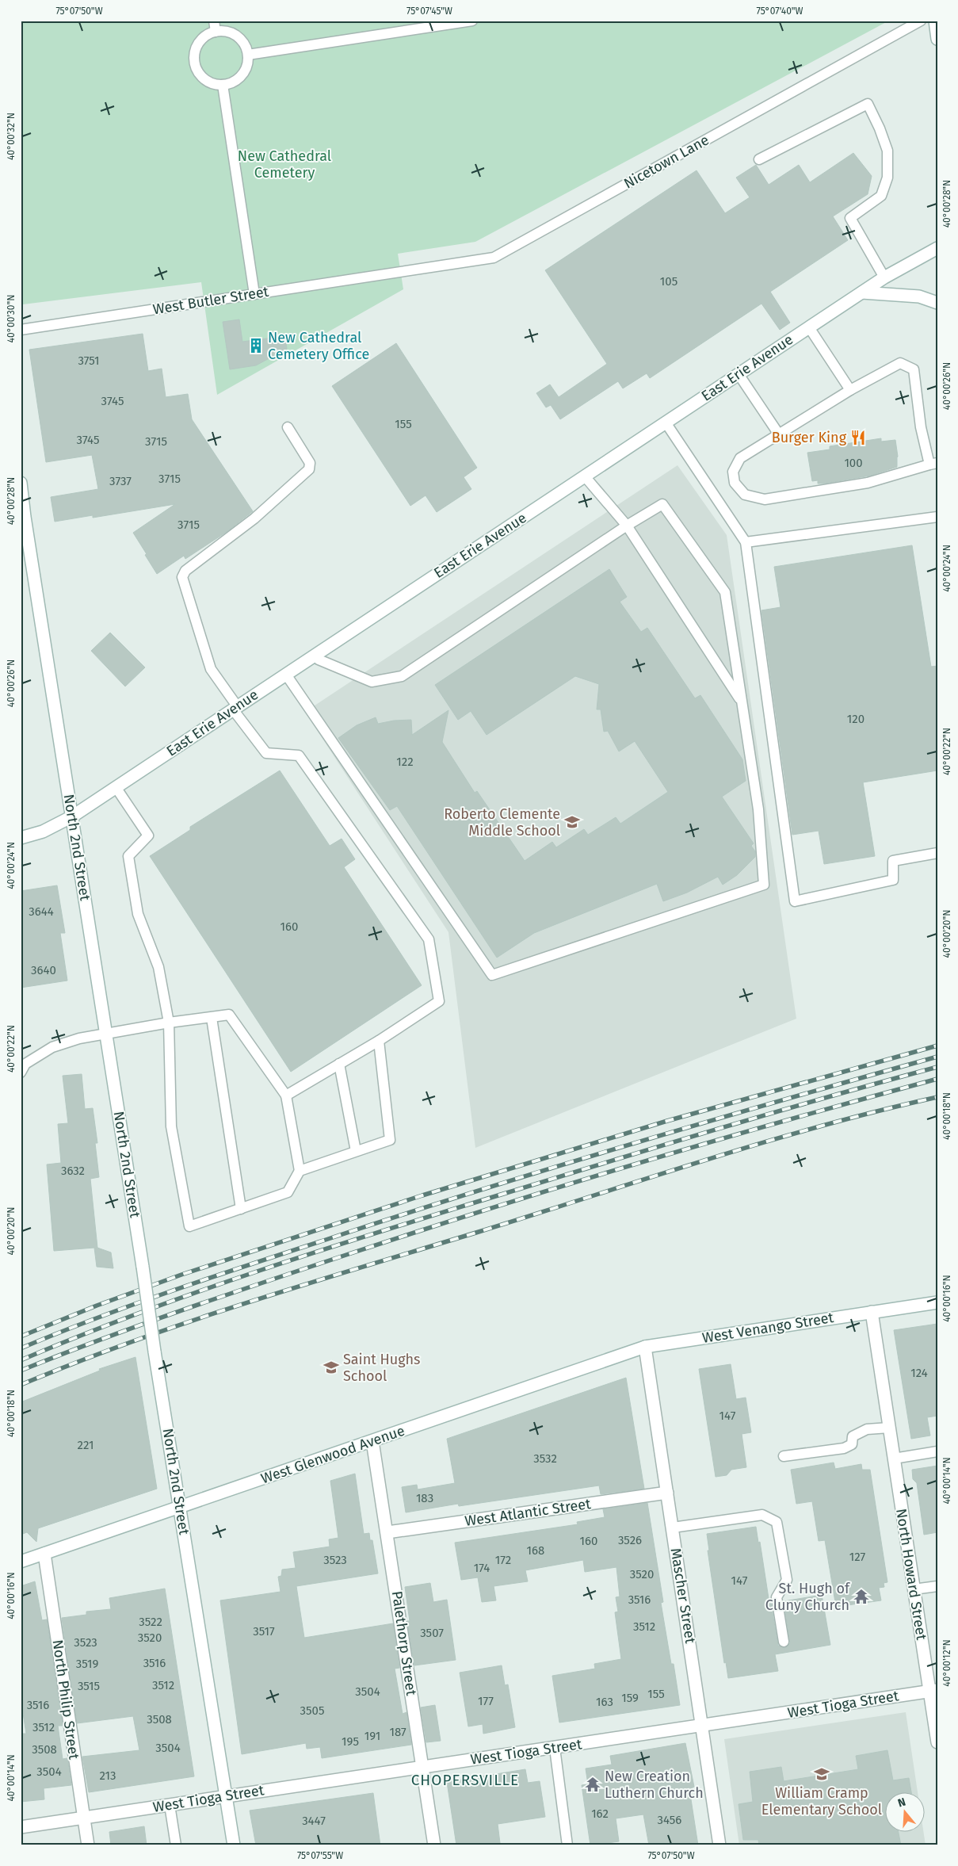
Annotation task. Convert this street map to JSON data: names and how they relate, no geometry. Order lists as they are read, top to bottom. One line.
{"streets":{"street":["East Erie Avenue","North 2nd Street","West Venango Street","West Glenwood Avenue","West Atlantic Street","North Howard Street","Mascher Street","Palethorp Street","North Philip Street","West Tioga Street"],"lane":["Nicetown Lane","West Butler Street"]},"crossings":[["Nicetown Lane","West Butler Street"],["East Erie Avenue","North 2nd Street"],["North 2nd Street","West Glenwood Avenue"],["North 2nd Street","West Tioga Street"],["West Venango Street","West Glenwood Avenue"],["West Venango Street","North Howard Street"],["West Venango Street","Mascher Street"],["West Glenwood Avenue","Mascher Street"],["West Glenwood Avenue","Palethorp Street"],["West Glenwood Avenue","North Philip Street"],["West Atlantic Street","Mascher Street"],["West Atlantic Street","Palethorp Street"],["North Howard Street","West Tioga Street"],["Mascher Street","West Tioga Street"],["Palethorp Street","West Tioga Street"],["North Philip Street","West Tioga Street"]],"districts":["CHOPERSVILLE"],"parks":["New Cathedral Cemetery"],"places":{"building":["New Cathedral Cemetery Office"],"restaurant":["Burger King"],"school or university":["Roberto Clemente Middle School","Saint Hughs School","William Cramp Elementary School"],"temple":["St. Hugh of Cluny Church","New Creation Luthern Church"]},"house_numbers":["105","3751","3745","155","3745","3715","100","3715","3737","3715","120","122","3644","160","3640","3632","124","147","221","3532","183","3526","160","168","127","3523","172","174","3520","147","3516","3522","3512","3517","3507","3520","3523","3516","3519","3512","3515","3504","155","159","177","163","3516","3505","3508","3512","187","191","195","3504","3508","3504","213","162","3456","3447"],"north":"top","coordinates":["75°07'50\"W","75°07'45\"W","75°07'40\"W","40°00'32\"N","40°00'28\"N","40°00'30\"N","40°00'26\"N","40°00'24\"N","40°00'22\"N","40°00'20\"N","40°00'18\"N","40°00'16\"N","40°00'14\"N","40°00'12\"N","75°07'55\"W"]}
